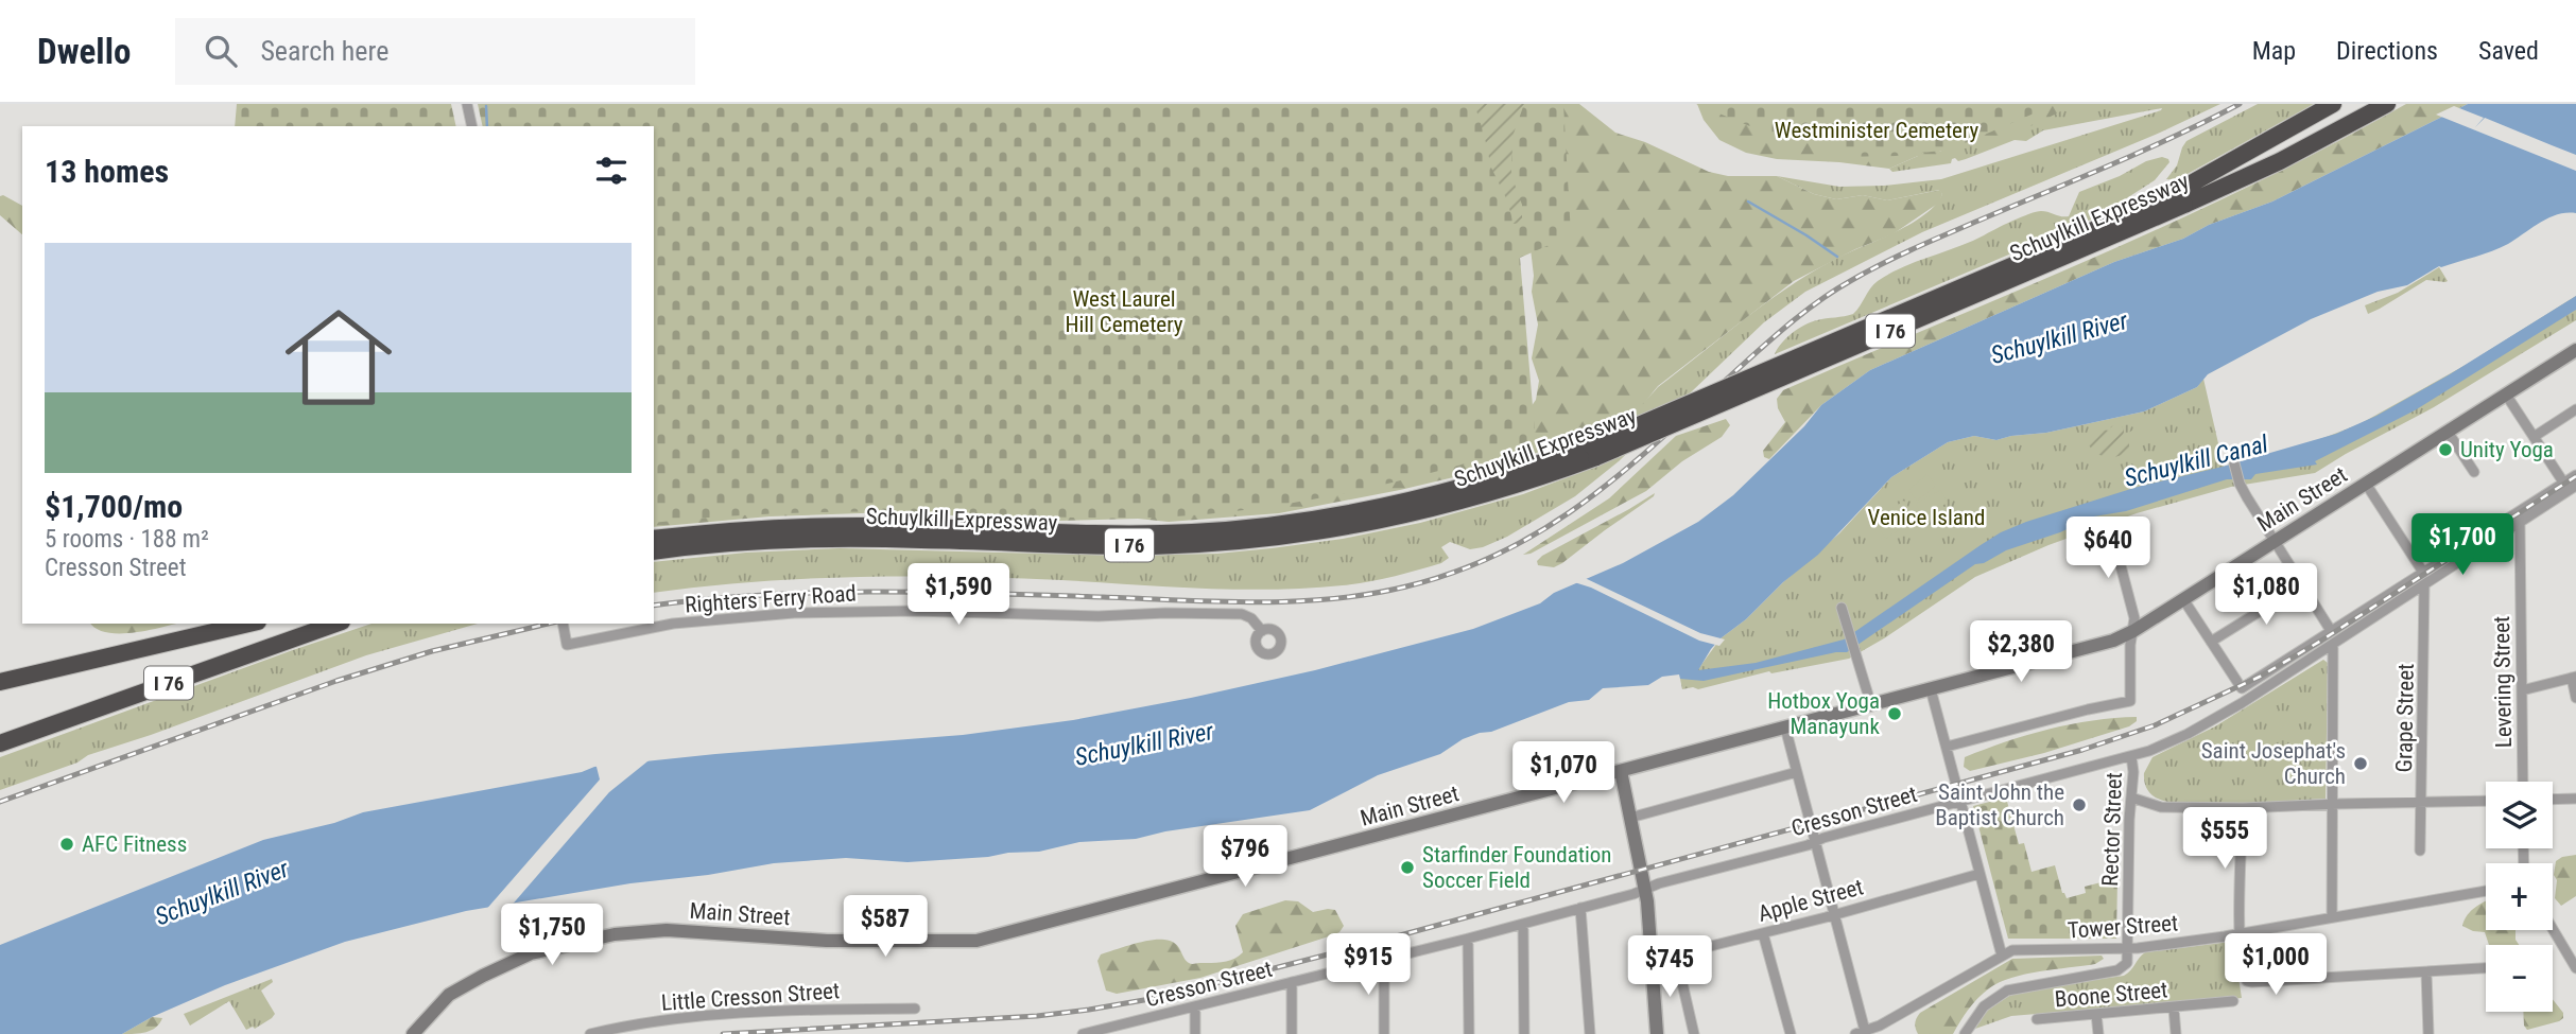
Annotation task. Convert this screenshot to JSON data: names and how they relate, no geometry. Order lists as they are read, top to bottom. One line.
{"streets":{"highway":["Schuylkill Expressway","I 76"],"street":["Main Street","Righters Ferry Road","Levering Street","Grape Street","Cresson Street","Rector Street","Apple Street","Tower Street","Boone Street","Little Cresson Street"]},"crossings":[["Cresson Street","Rector Street"],["Rector Street","Tower Street"]],"water":["Schuylkill River","Schuylkill Canal"],"parks":["Westminister Cemetery","West Laurel Hill Cemetery","Venice Island"],"places":["Unity Yoga","Hotbox Yoga Manayunk","Saint Josephat's Church","Saint John the Baptist Church","AFC Fitness","Starfinder Foundation Soccer Field"],"page":{"header":"Dwello","search":"Search here","nav":["Map","Directions","Saved"],"heading":"13 homes","list":[{"name":"$1,700/mo","note":"5 rooms · 188 m² · Cresson Street"}],"price":["$1,700","$640","$1,590","$1,080","$2,380","$1,070","$555","$796","$587","$1,750","$915","$1,000","$745"],"map_buttons":["+","−"]}}
